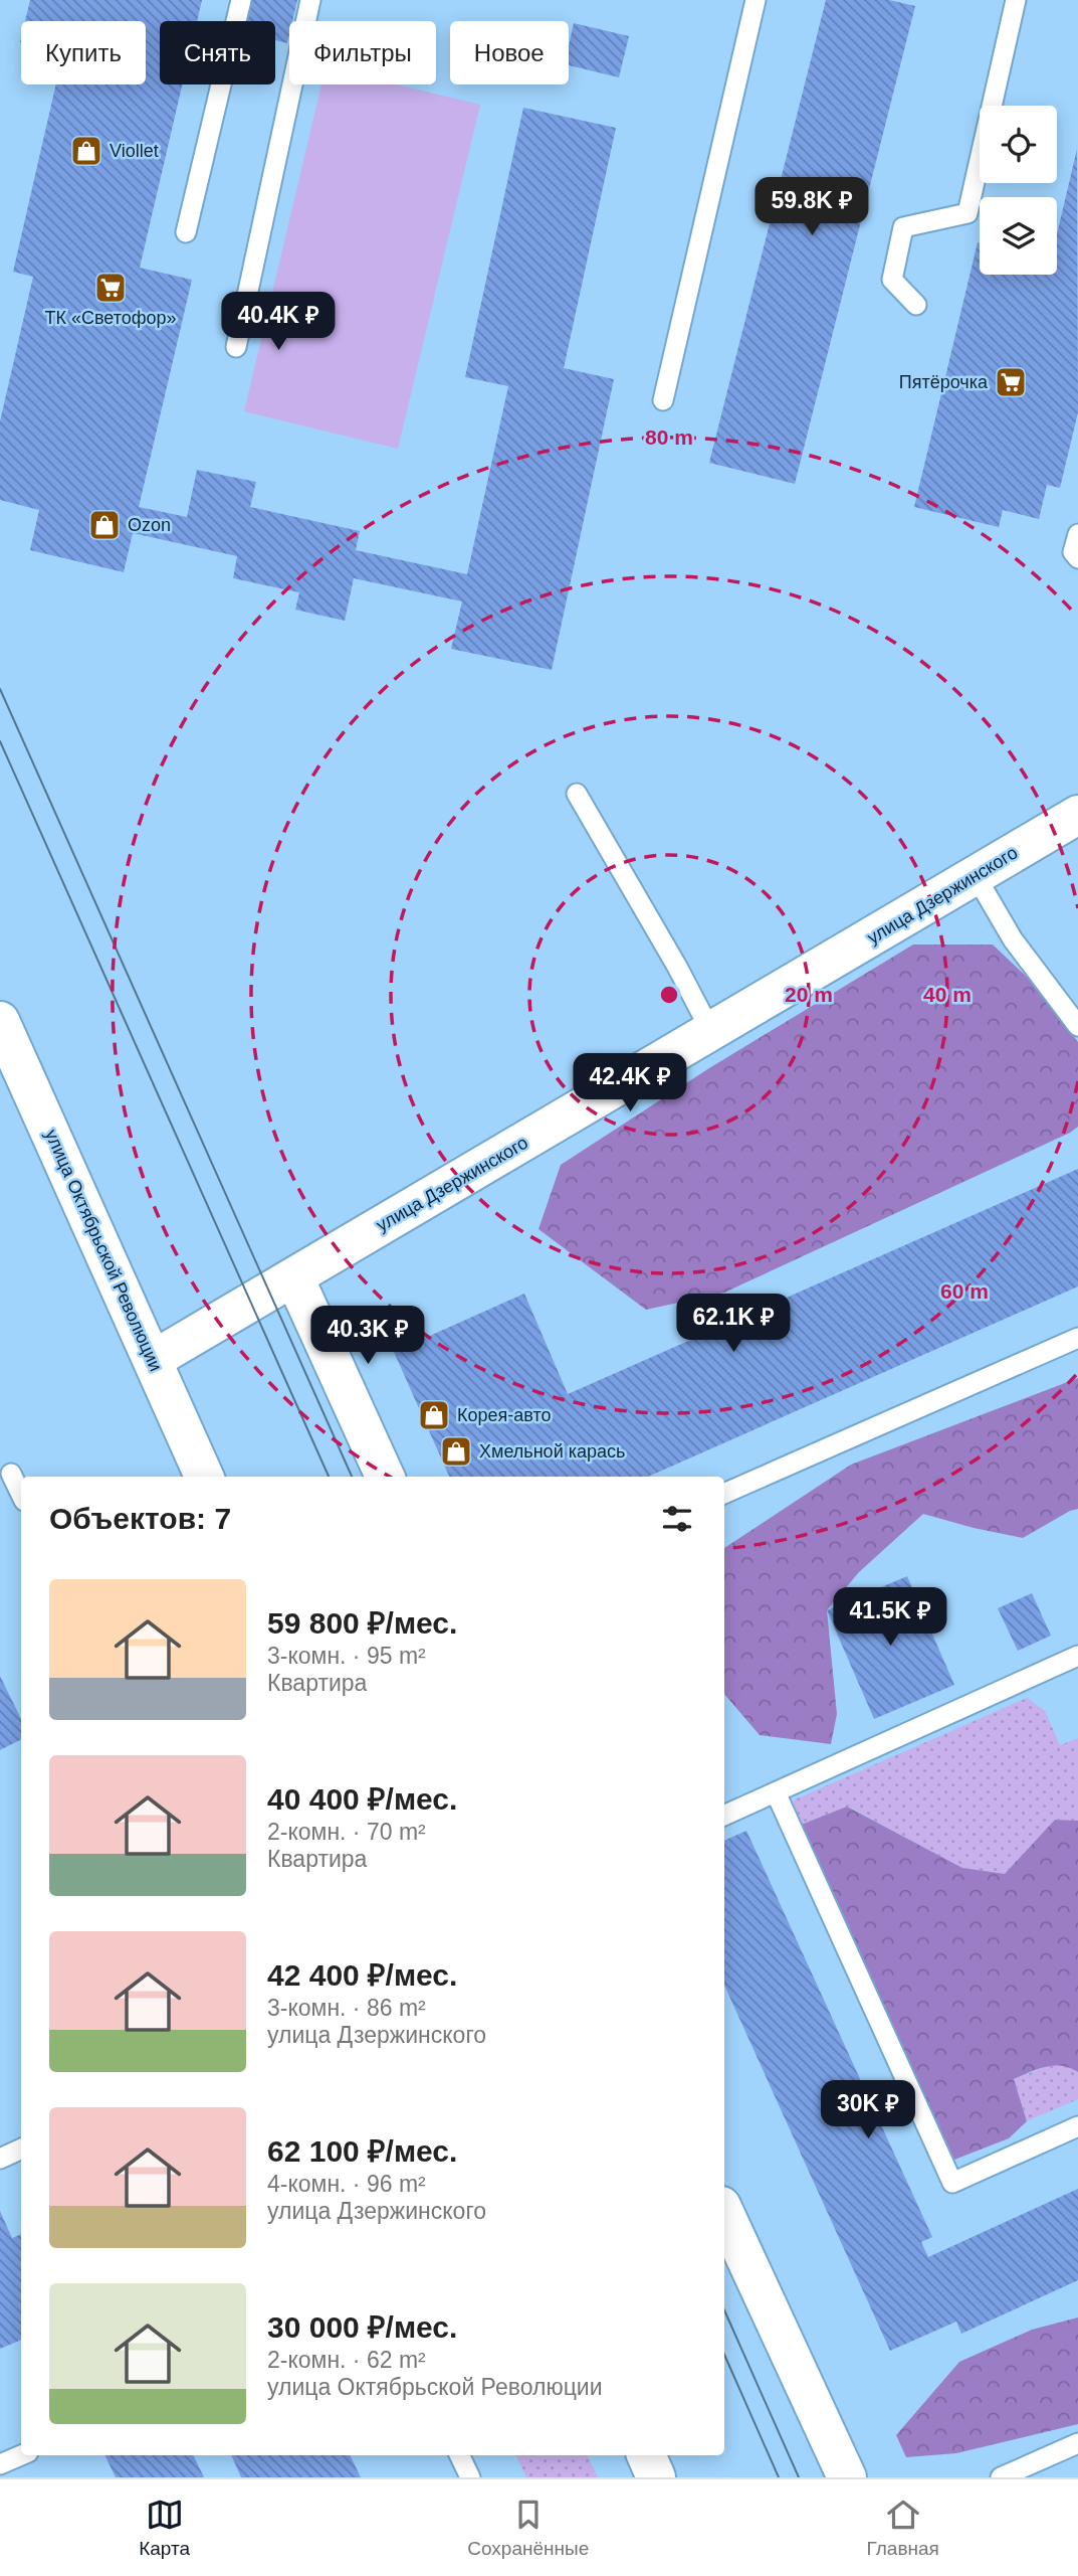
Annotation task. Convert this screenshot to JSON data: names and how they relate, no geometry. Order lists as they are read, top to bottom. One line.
{"streets":{"street":["улица Дзержинского","улица Октябрьской Революции"]},"crossings":[["улица Дзержинского","улица Октябрьской Революции"]],"places":{"shop":["Viollet","Ozon","Корея-авто","Хмельной карась"],"supermarket":["ТК «Светофор»","Пятёрочка"]},"page":{"chip":["Купить","Снять","Фильтры","Новое"],"price":["59.8K ₽","40.4K ₽","42.4K ₽","62.1K ₽","40.3K ₽","41.5K ₽","30K ₽"],"heading":"Объектов: 7","list":[{"name":"59 800 ₽/мес.","note":"3-комн. · 95 m² · Квартира"},{"name":"40 400 ₽/мес.","note":"2-комн. · 70 m² · Квартира"},{"name":"42 400 ₽/мес.","note":"3-комн. · 86 m² · улица Дзержинского"},{"name":"62 100 ₽/мес.","note":"4-комн. · 96 m² · улица Дзержинского"},{"name":"30 000 ₽/мес.","note":"2-комн. · 62 m² · улица Октябрьской Революции"}],"tabs":["Карта","Сохранённые","Главная"]},"rings":["80 m","20 m","40 m","60 m"]}
